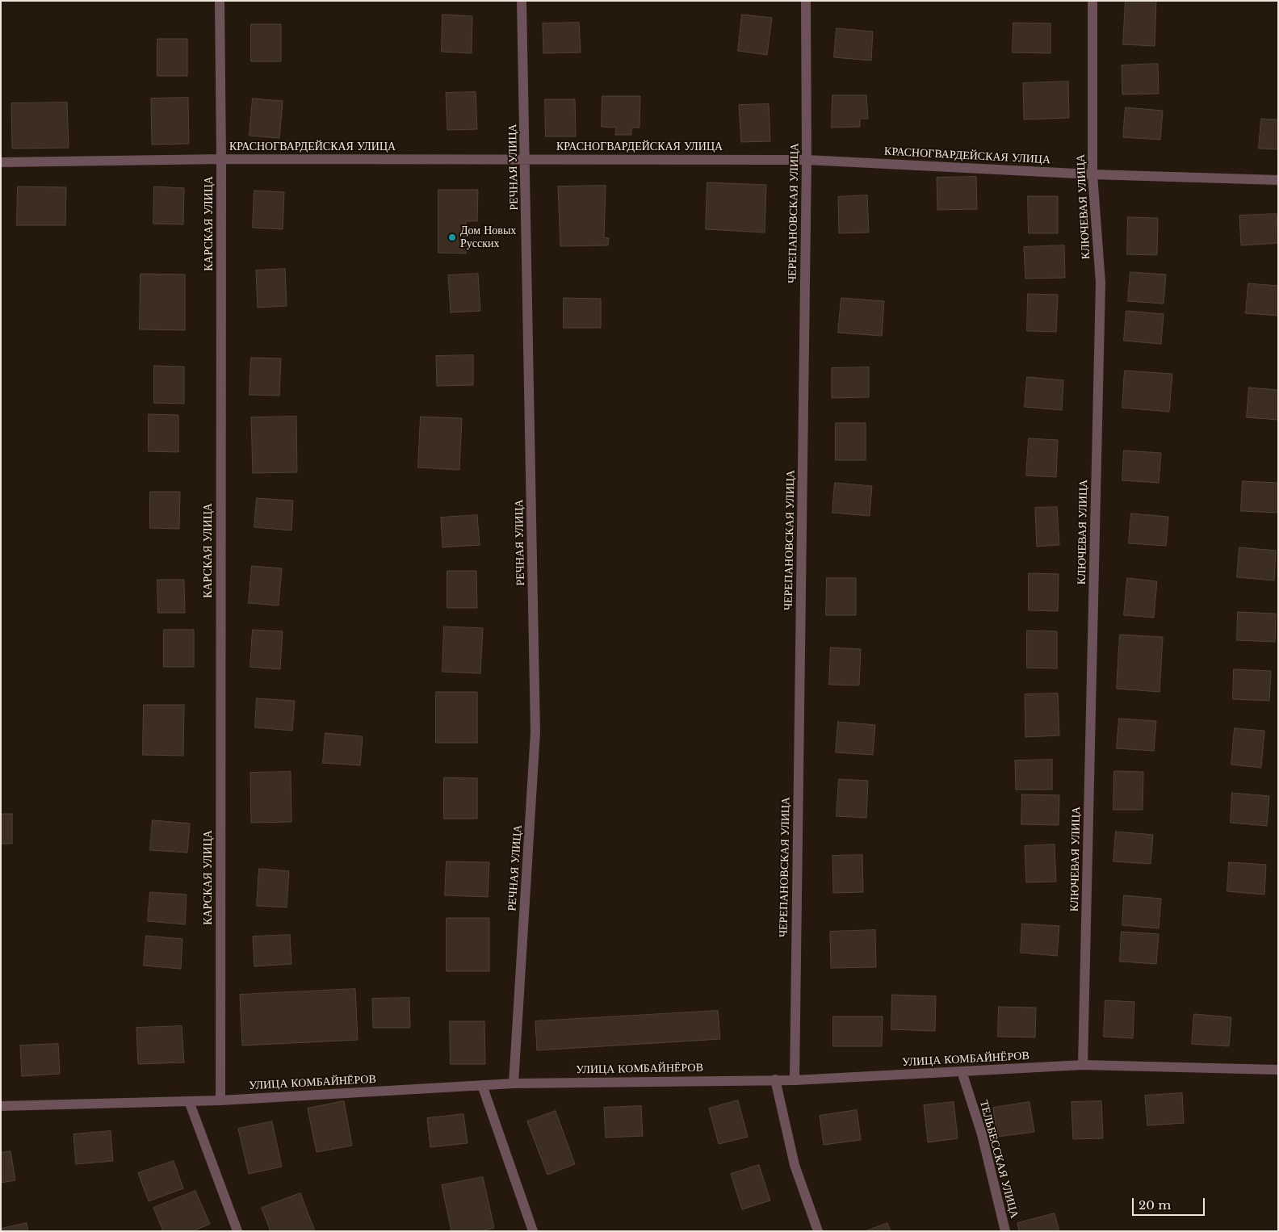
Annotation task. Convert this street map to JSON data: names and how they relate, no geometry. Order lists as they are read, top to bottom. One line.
{"streets":{"street":["КРАСНОГВАРДЕЙСКАЯ УЛИЦА","РЕЧНАЯ УЛИЦА","КЛЮЧЕВАЯ УЛИЦА","ЧЕРЕПАНОВСКАЯ УЛИЦА","КАРСКАЯ УЛИЦА","УЛИЦА КОМБАЙНЁРОВ","ТЕЛЬБЕССКАЯ УЛИЦА"]},"crossings":[["КРАСНОГВАРДЕЙСКАЯ УЛИЦА","РЕЧНАЯ УЛИЦА"],["КРАСНОГВАРДЕЙСКАЯ УЛИЦА","КЛЮЧЕВАЯ УЛИЦА"],["КРАСНОГВАРДЕЙСКАЯ УЛИЦА","ЧЕРЕПАНОВСКАЯ УЛИЦА"],["КРАСНОГВАРДЕЙСКАЯ УЛИЦА","КАРСКАЯ УЛИЦА"],["РЕЧНАЯ УЛИЦА","УЛИЦА КОМБАЙНЁРОВ"],["КЛЮЧЕВАЯ УЛИЦА","УЛИЦА КОМБАЙНЁРОВ"],["ЧЕРЕПАНОВСКАЯ УЛИЦА","УЛИЦА КОМБАЙНЁРОВ"],["КАРСКАЯ УЛИЦА","УЛИЦА КОМБАЙНЁРОВ"],["УЛИЦА КОМБАЙНЁРОВ","ТЕЛЬБЕССКАЯ УЛИЦА"]],"places":["Дом Новых Русских"],"scale_bar":"20 m"}
